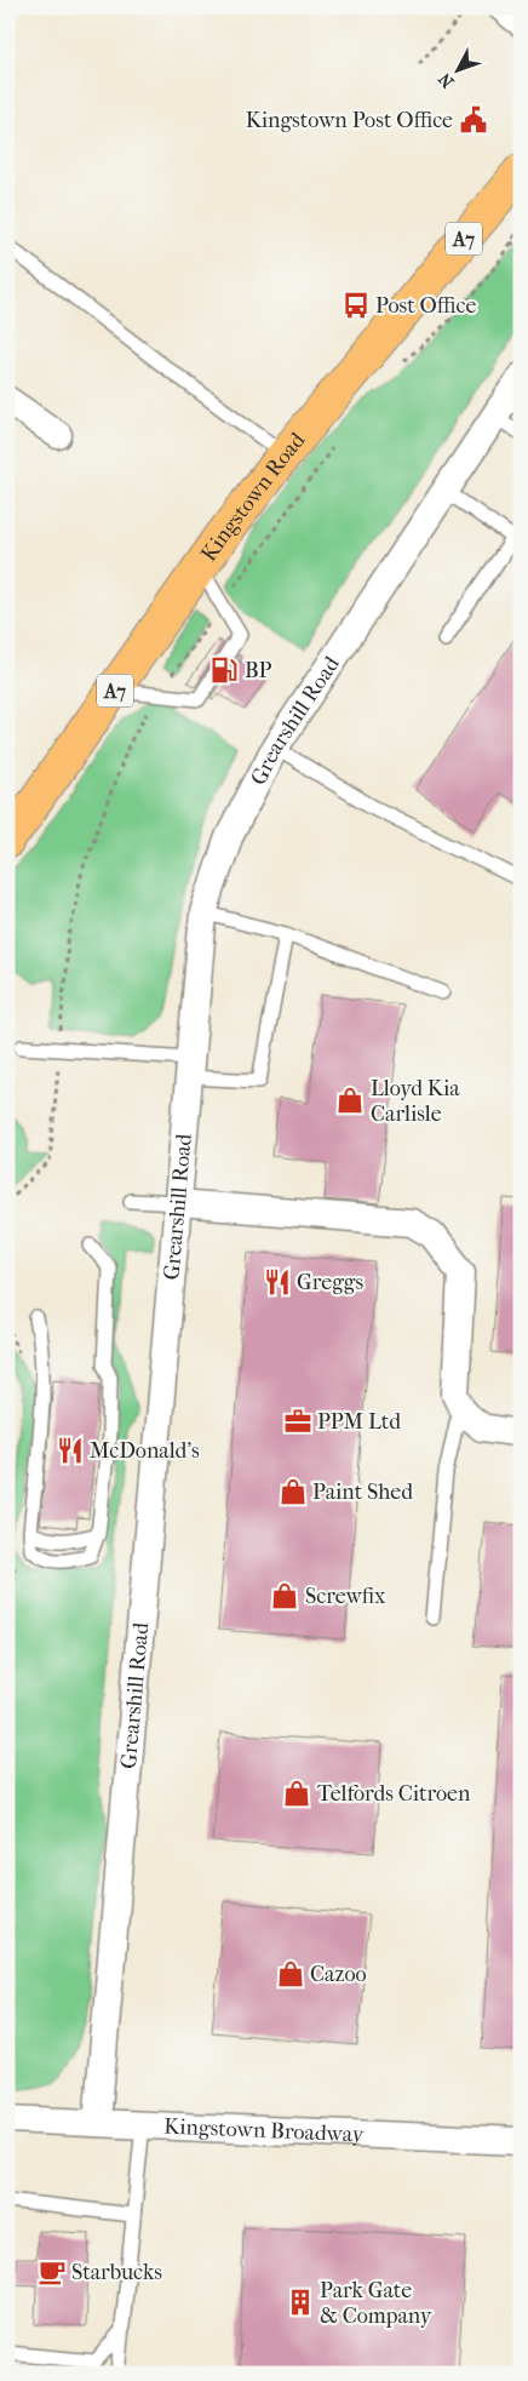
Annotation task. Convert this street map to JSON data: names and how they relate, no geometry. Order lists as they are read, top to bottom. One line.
{"streets":{"main road":["A7","Kingstown Road"],"street":["Grearshill Road","Kingstown Broadway"]},"crossings":[["Grearshill Road","Kingstown Broadway"]],"places":{"public building":["Kingstown Post Office"],"bus stop":["Post Office"],"fuel station":["BP"],"shop":["Lloyd Kia Carlisle","Paint Shed","Screwfix","Telfords Citroen","Cazoo"],"restaurant":["Greggs","McDonald's"],"office":["PPM Ltd"],"cafe":["Starbucks"],"building":["Park Gate & Company"]},"north":"bottom left"}
